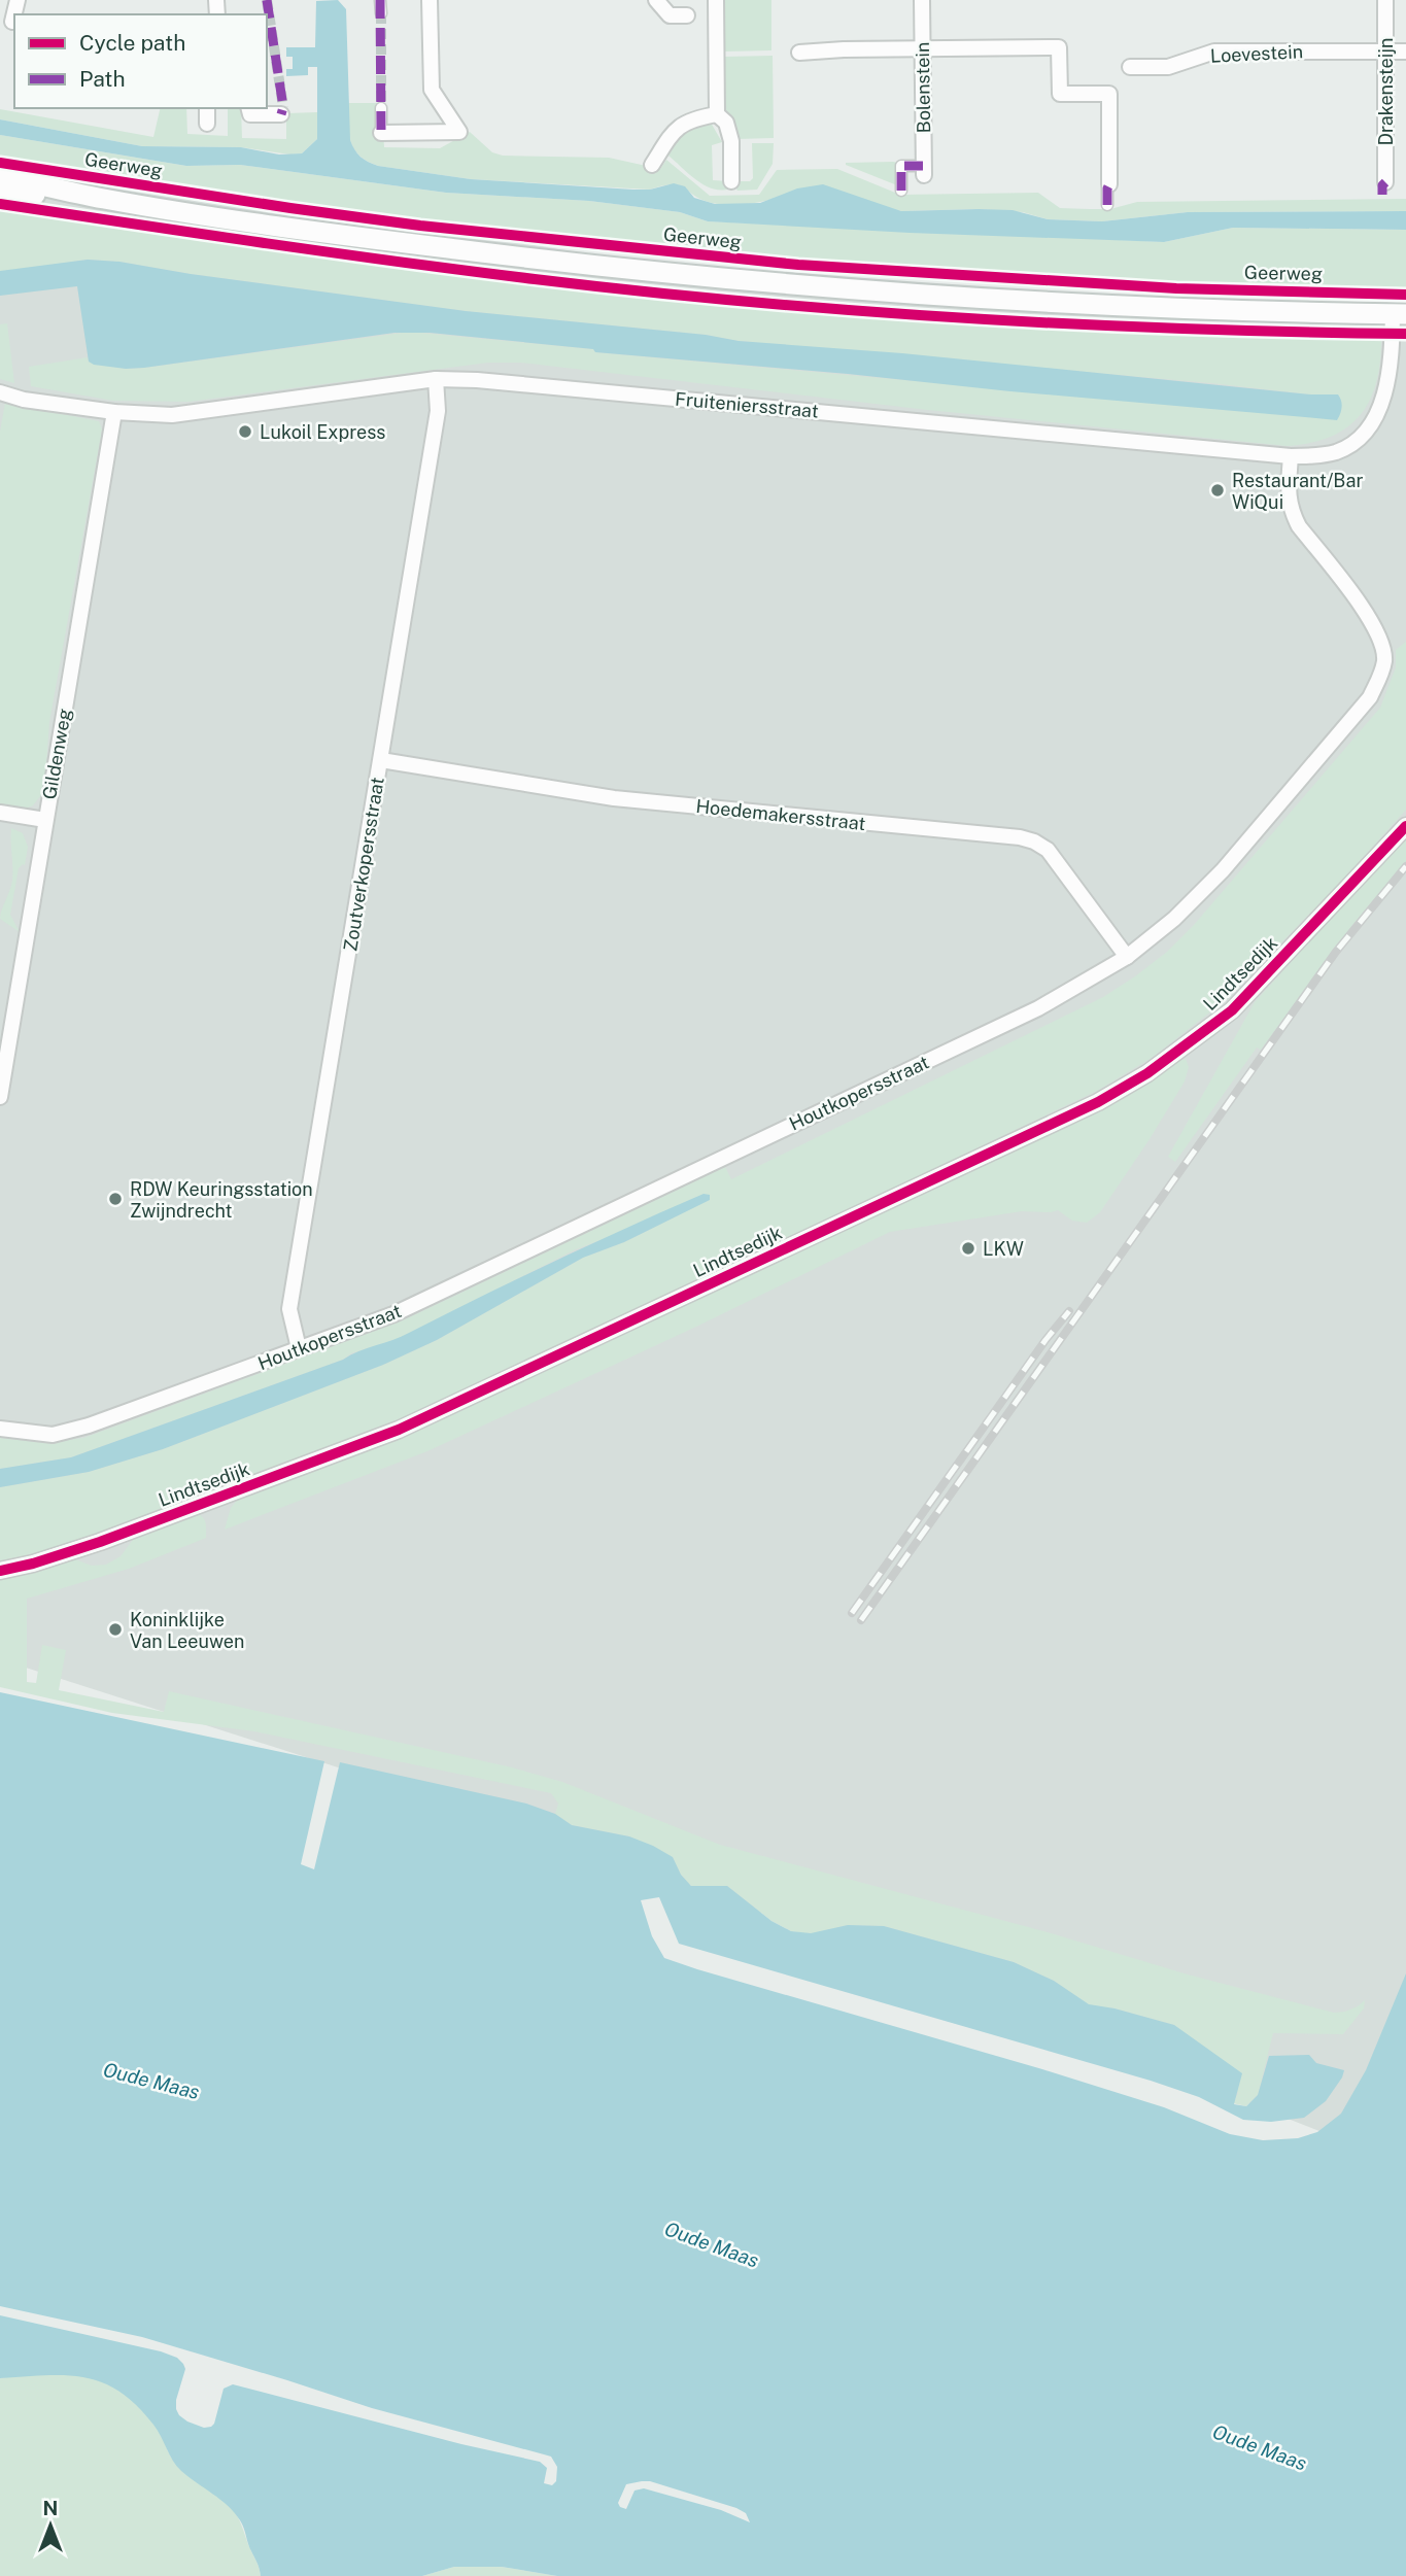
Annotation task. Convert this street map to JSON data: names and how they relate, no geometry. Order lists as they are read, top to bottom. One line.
{"streets":{"main road":["Geerweg"],"street":["Loevestein","Bolenstein","Drakensteijn","Fruiteniersstraat","Gildenweg","Hoedemakersstraat","Zoutverkopersstraat","Lindtsedijk","Houtkopersstraat"]},"crossings":[["Loevestein","Drakensteijn"],["Geerweg","Fruiteniersstraat"],["Fruiteniersstraat","Gildenweg"],["Fruiteniersstraat","Zoutverkopersstraat"],["Fruiteniersstraat","Houtkopersstraat"],["Hoedemakersstraat","Zoutverkopersstraat"],["Hoedemakersstraat","Houtkopersstraat"],["Zoutverkopersstraat","Houtkopersstraat"]],"water":["Oude Maas"],"places":["Lukoil Express","Restaurant/Bar WiQui","RDW Keuringsstation Zwijndrecht","LKW","Koninklijke Van Leeuwen"],"legend":["Cycle path","Path"],"north":"top"}
